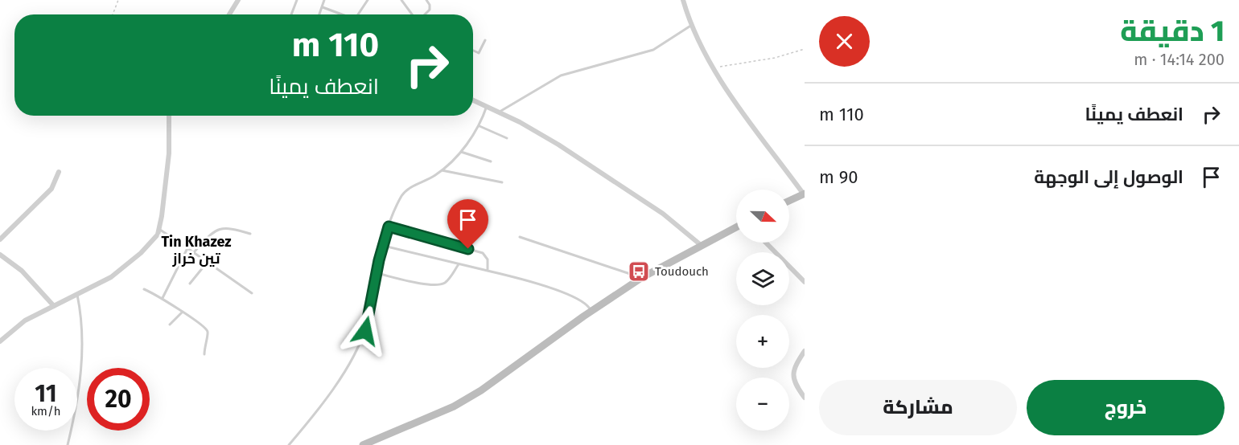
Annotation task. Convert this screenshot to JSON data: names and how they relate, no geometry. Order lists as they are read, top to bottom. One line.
{"districts":["Tin Khazez تين خراز"],"places":{"bus stop":["Toudouch"]},"north":"right","page":{"heading":["1 دقيقة","200 m · 14:14"],"turn":["110 m","انعطف يمينًا"],"list":[{"name":"انعطف يمينًا","value":"110 m"},{"name":"الوصول إلى الوجهة","value":"90 m"}],"map_buttons":["+","−"],"speed":"11 km/h","limit":"20","buttons":["خروج","مشاركة"]}}
